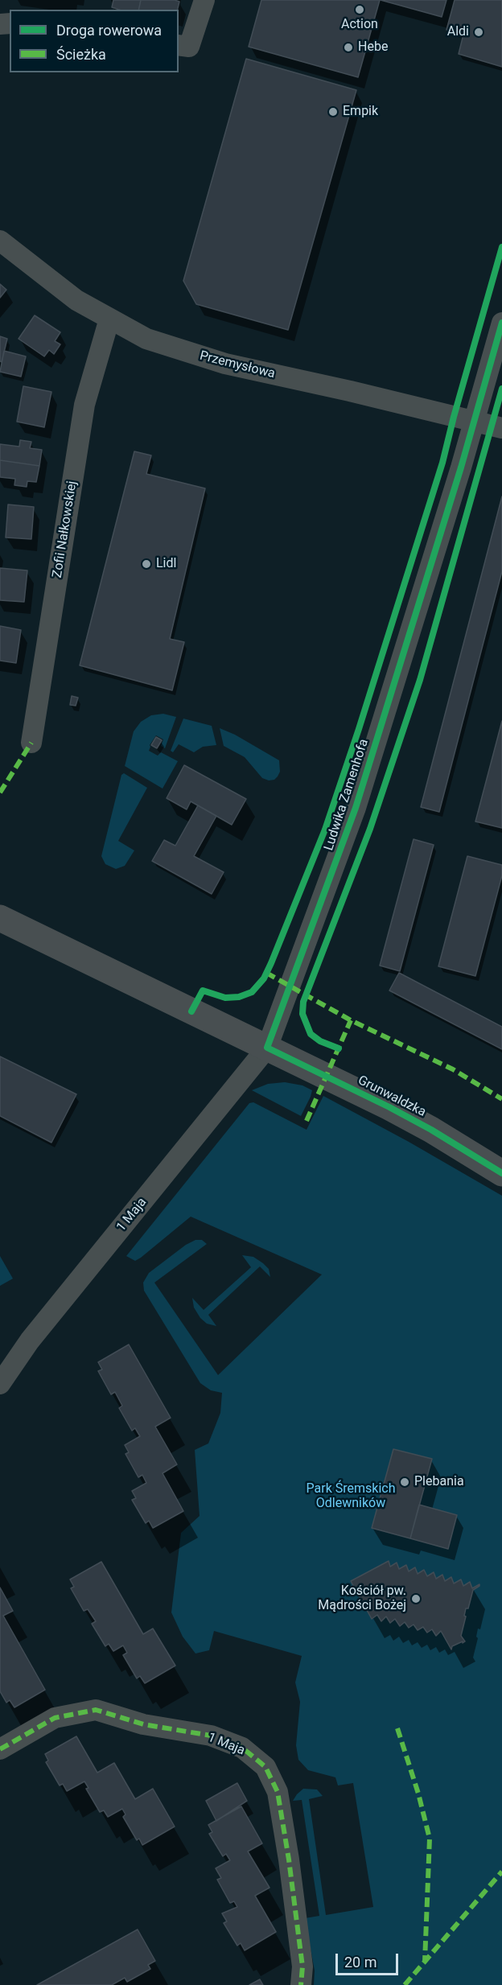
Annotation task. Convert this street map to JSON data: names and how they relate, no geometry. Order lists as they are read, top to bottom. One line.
{"streets":{"main road":["Grunwaldzka"],"street":["Przemysłowa","Zofii Nałkowskiej","Ludwika Zamenhofa","1 Maja"]},"crossings":[["Przemysłowa","Zofii Nałkowskiej"],["Przemysłowa","Ludwika Zamenhofa"],["Ludwika Zamenhofa","Grunwaldzka"],["Ludwika Zamenhofa","1 Maja"],["Grunwaldzka","1 Maja"]],"parks":["Park Śremskich Odlewników"],"places":["Action","Aldi","Hebe","Empik","Lidl","Plebania","Kościół pw. Mądrości Bożej"],"legend":["Droga rowerowa","Ścieżka"],"scale_bar":"20 m"}
